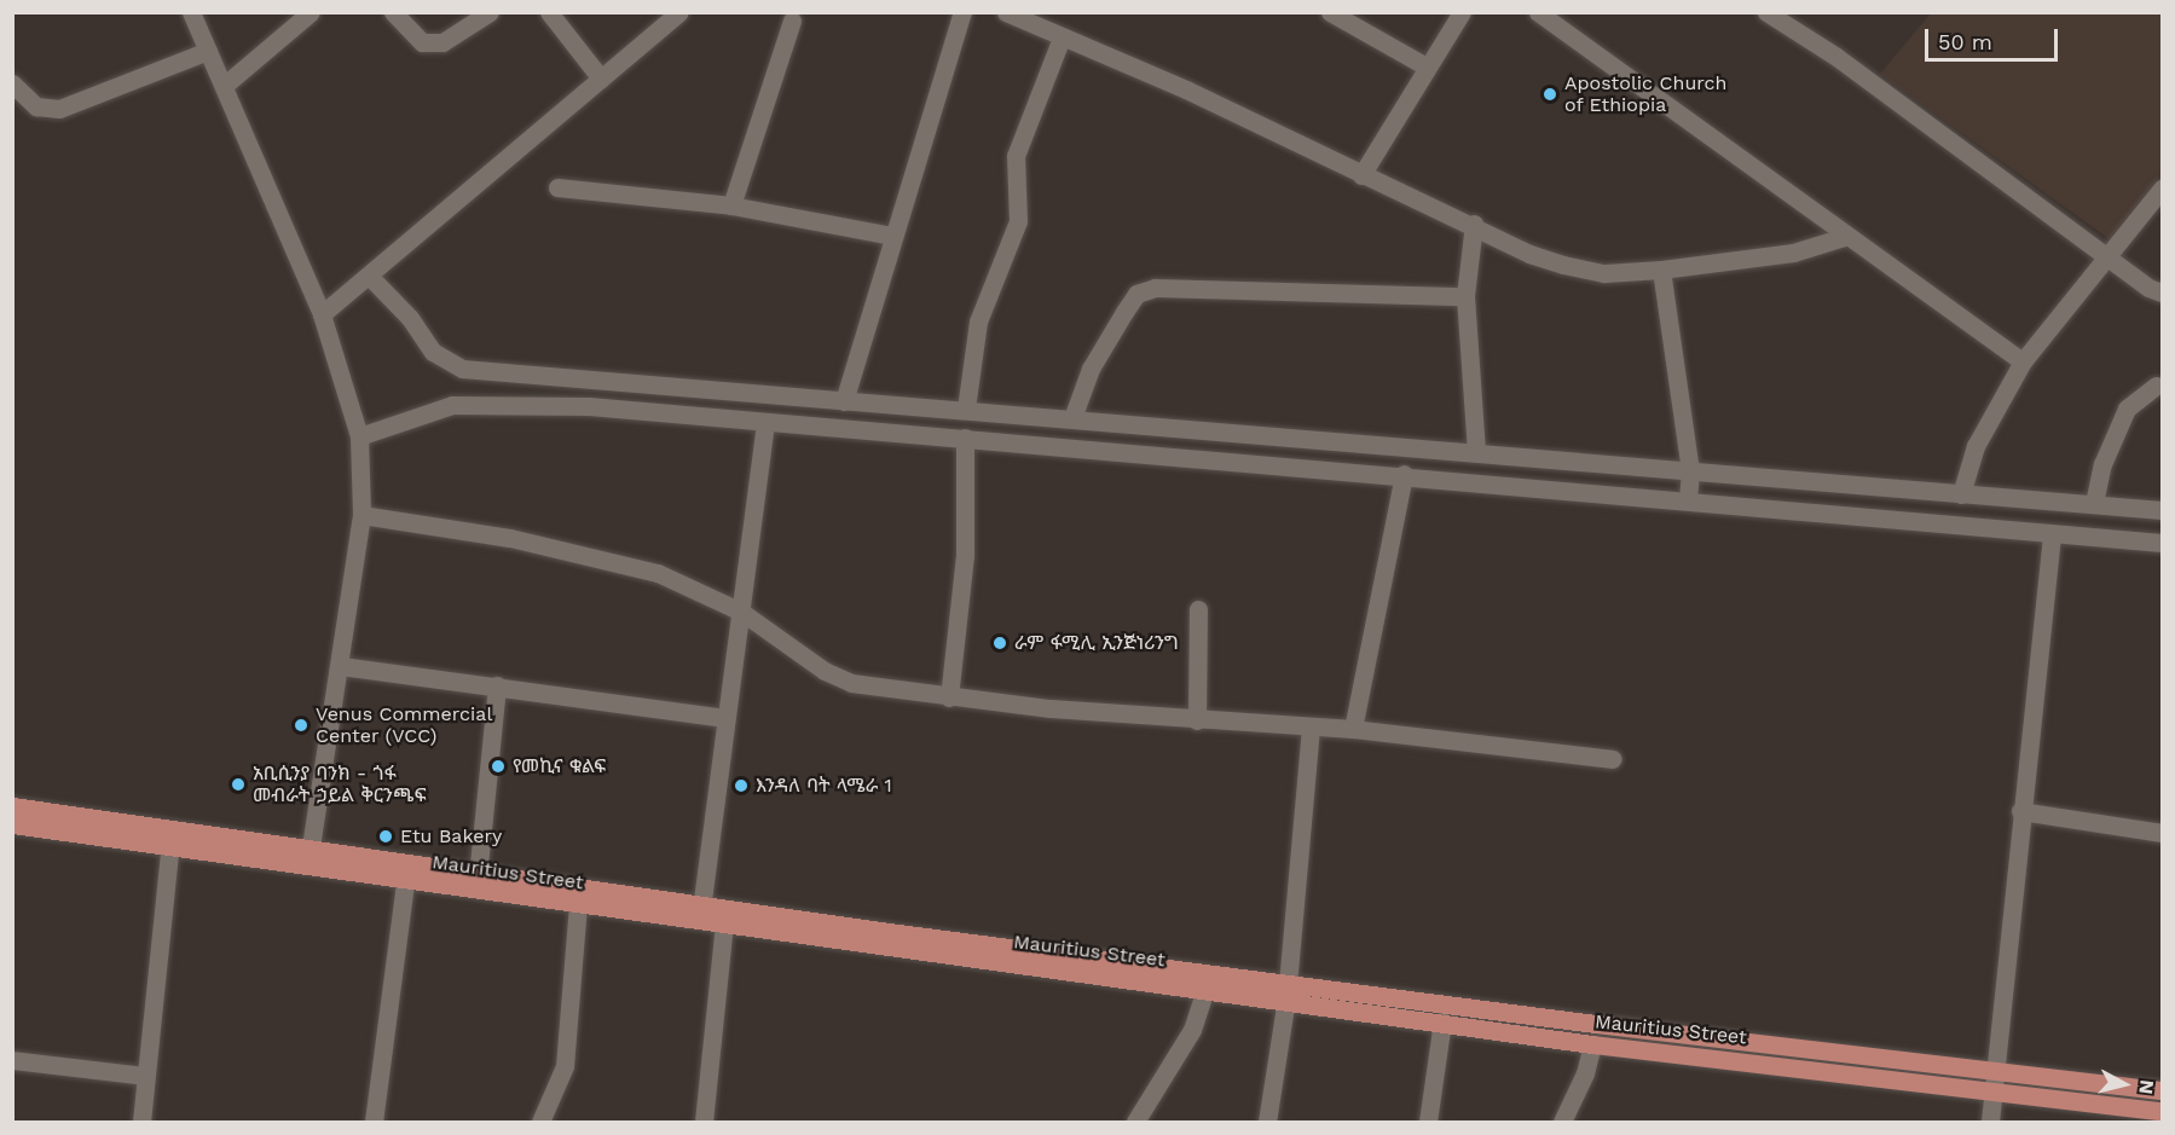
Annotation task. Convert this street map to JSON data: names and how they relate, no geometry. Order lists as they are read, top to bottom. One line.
{"streets":{"main road":["Mauritius Street"]},"places":["Apostolic Church of Ethiopia","ራም ፋሚሊ ኢንጅነሪንግ","Venus Commercial Center (VCC)","የመኪና ቁልፍ","አቢሲንያ ባንክ - ጎፋ መብራት ኃይል ቅርንጫፍ","እንዳለ ባት ላሜራ 1","Etu Bakery"],"scale_bar":"50 m","north":"right"}
